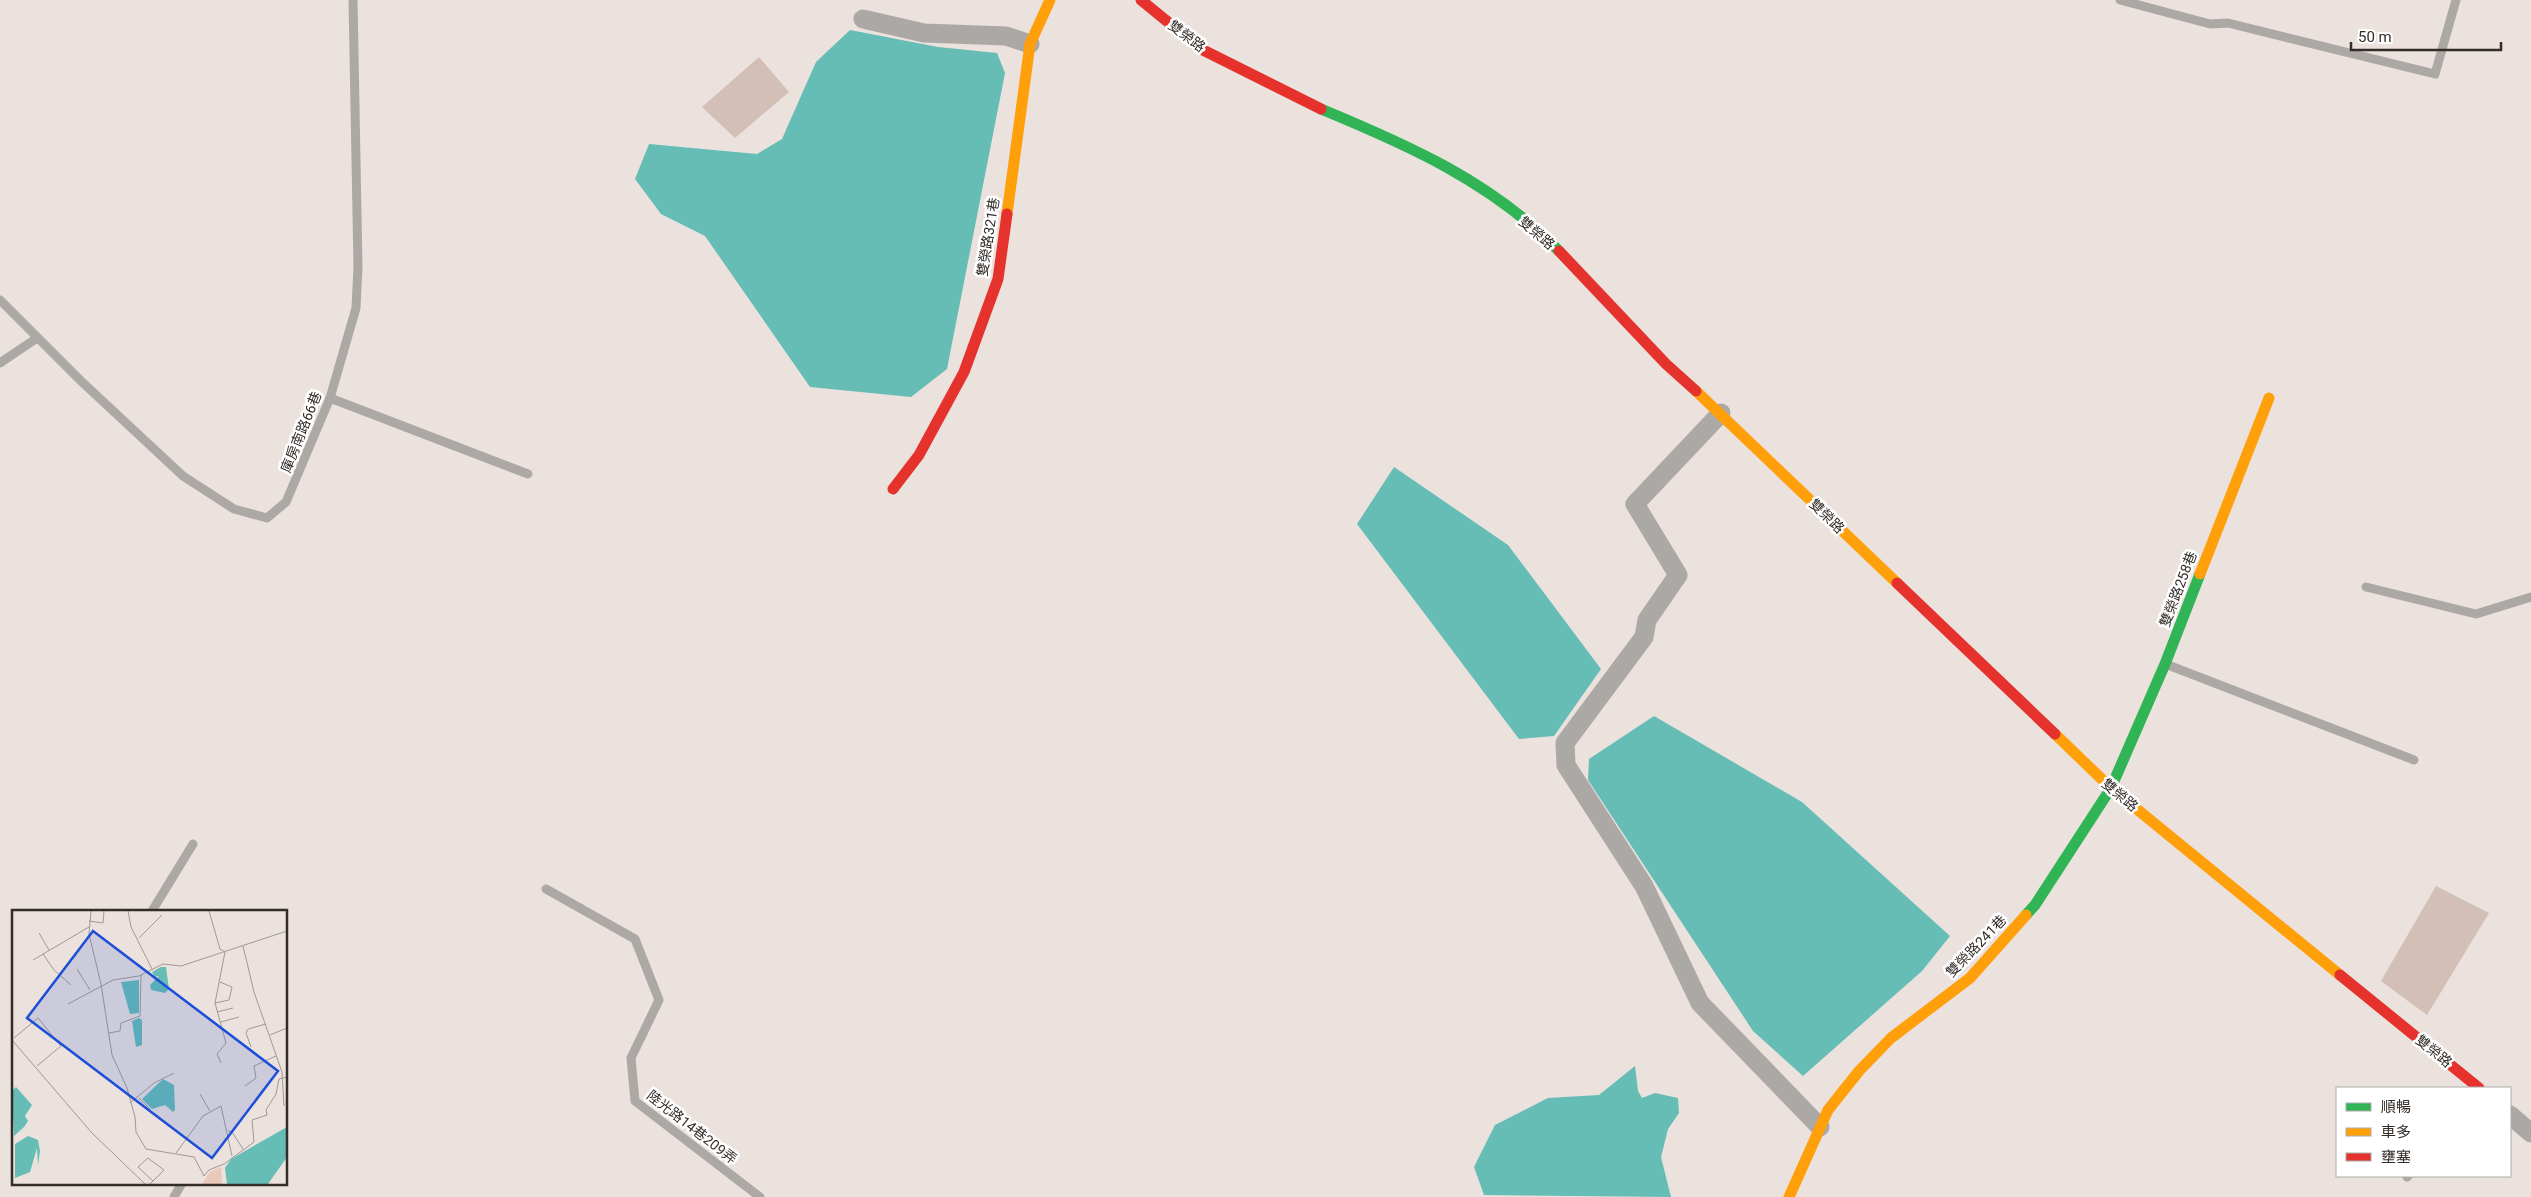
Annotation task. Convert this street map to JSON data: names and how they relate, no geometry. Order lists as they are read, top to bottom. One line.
{"streets":{"street":["雙榮路","雙榮路321巷","雙榮路258巷","雙榮路241巷"],"lane":["庫房南路66巷","陸光路14巷209弄"]},"crossings":[["雙榮路","雙榮路258巷"],["雙榮路","雙榮路241巷"],["雙榮路258巷","雙榮路241巷"]],"legend":["順暢","車多","壅塞"],"scale_bar":"50 m"}
